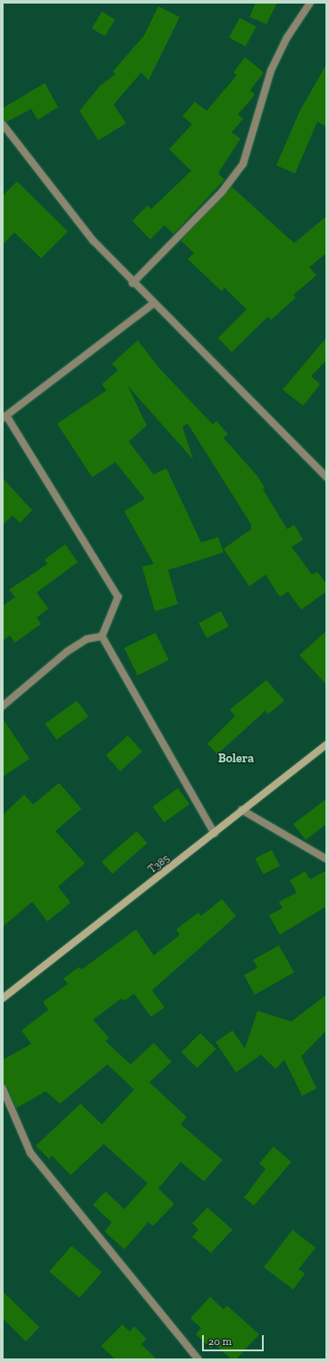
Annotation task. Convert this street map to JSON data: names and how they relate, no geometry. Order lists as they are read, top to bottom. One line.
{"streets":{"street":["T385"]},"districts":["Bolera"],"scale_bar":"20 m"}
